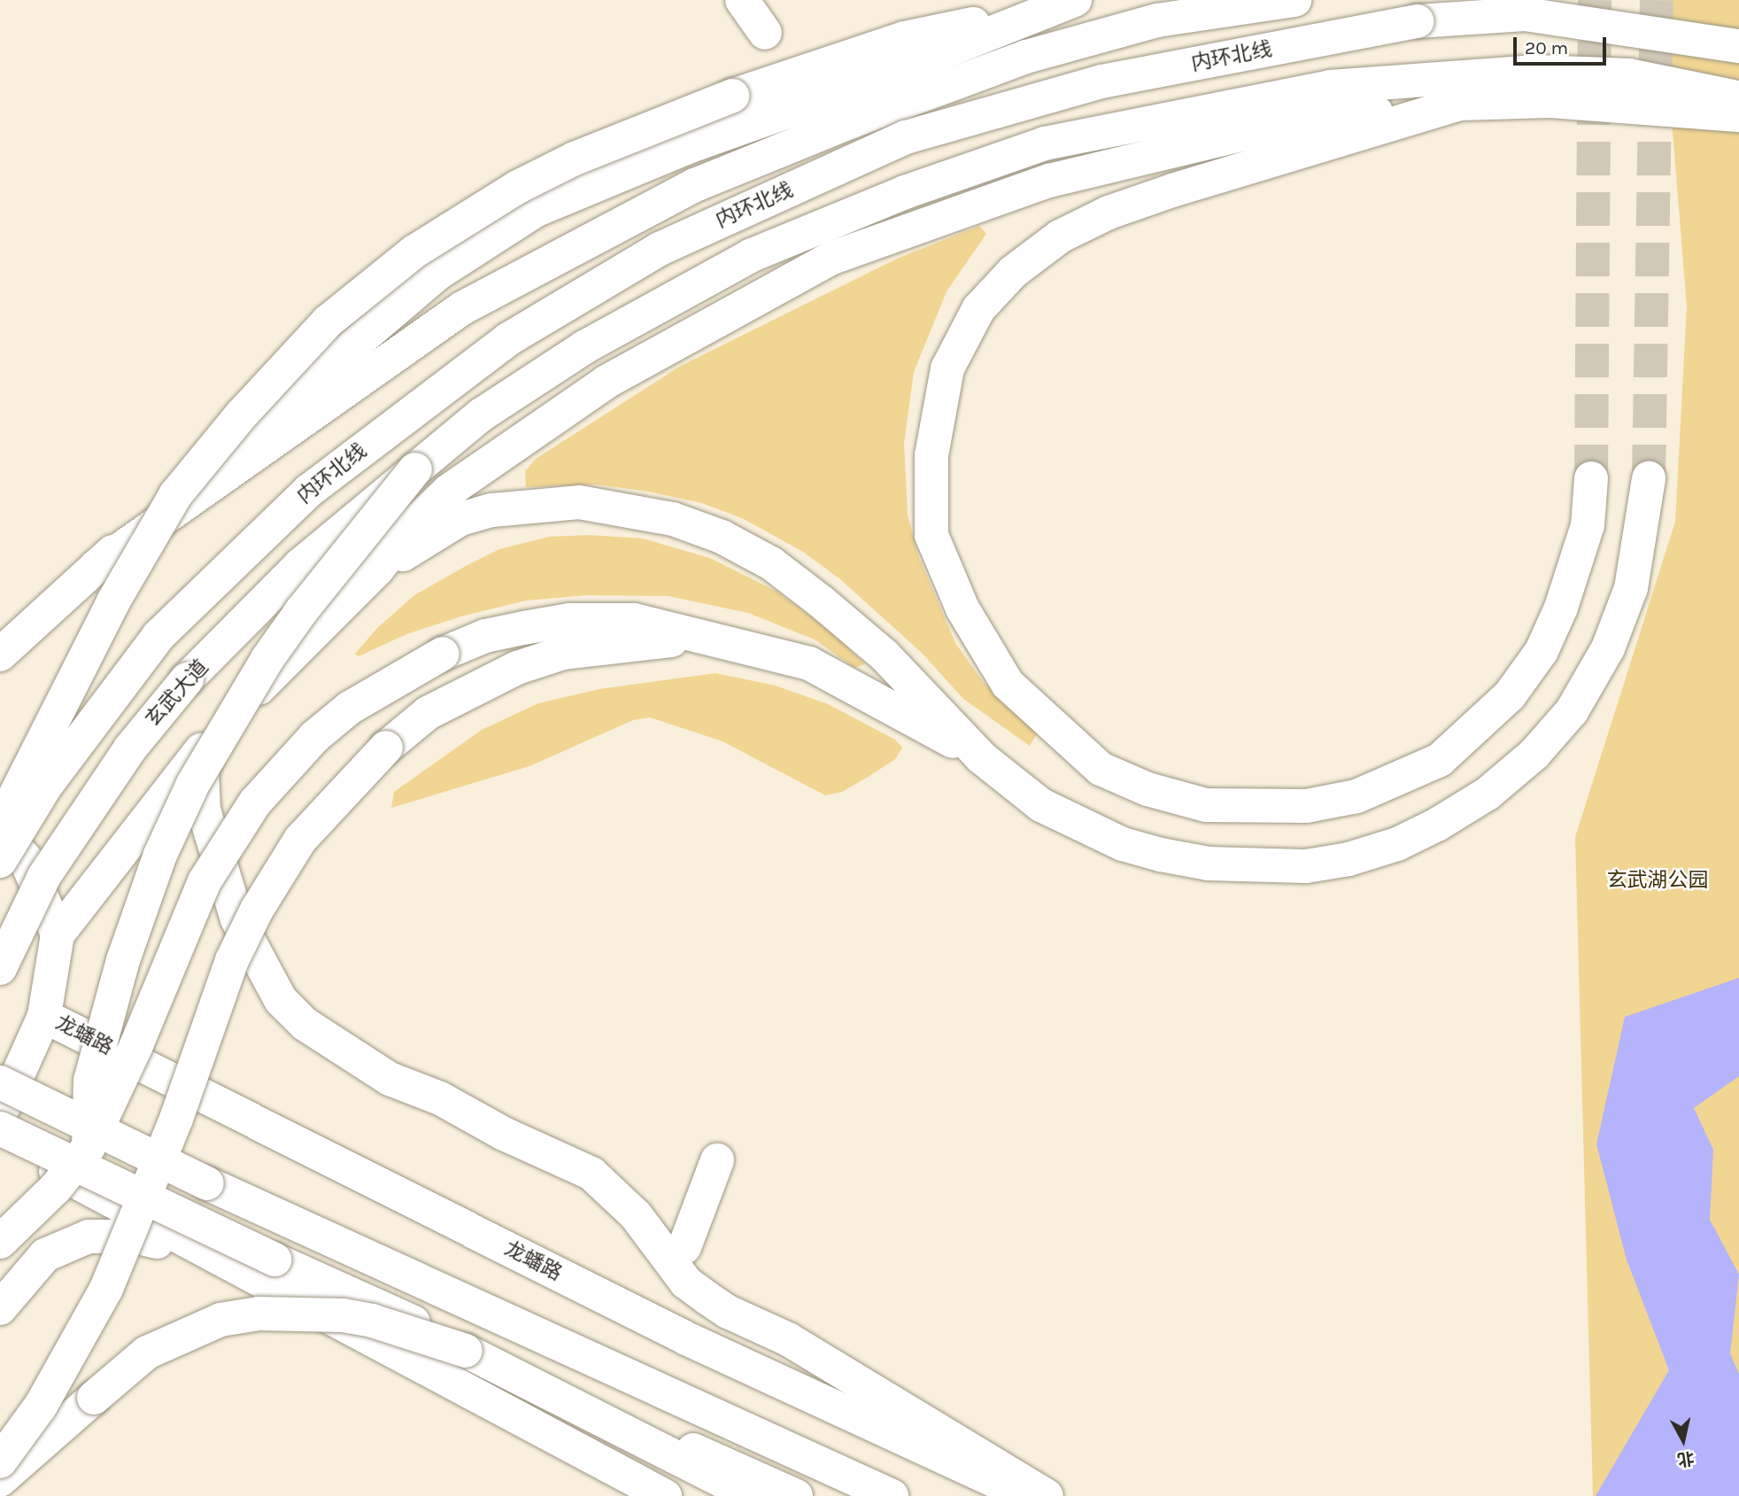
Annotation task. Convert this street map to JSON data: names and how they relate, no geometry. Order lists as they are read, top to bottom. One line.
{"streets":{"main road":["内环北线","玄武大道","龙蟠路"]},"parks":["玄武湖公园"],"scale_bar":"20 m","north":"bottom"}
